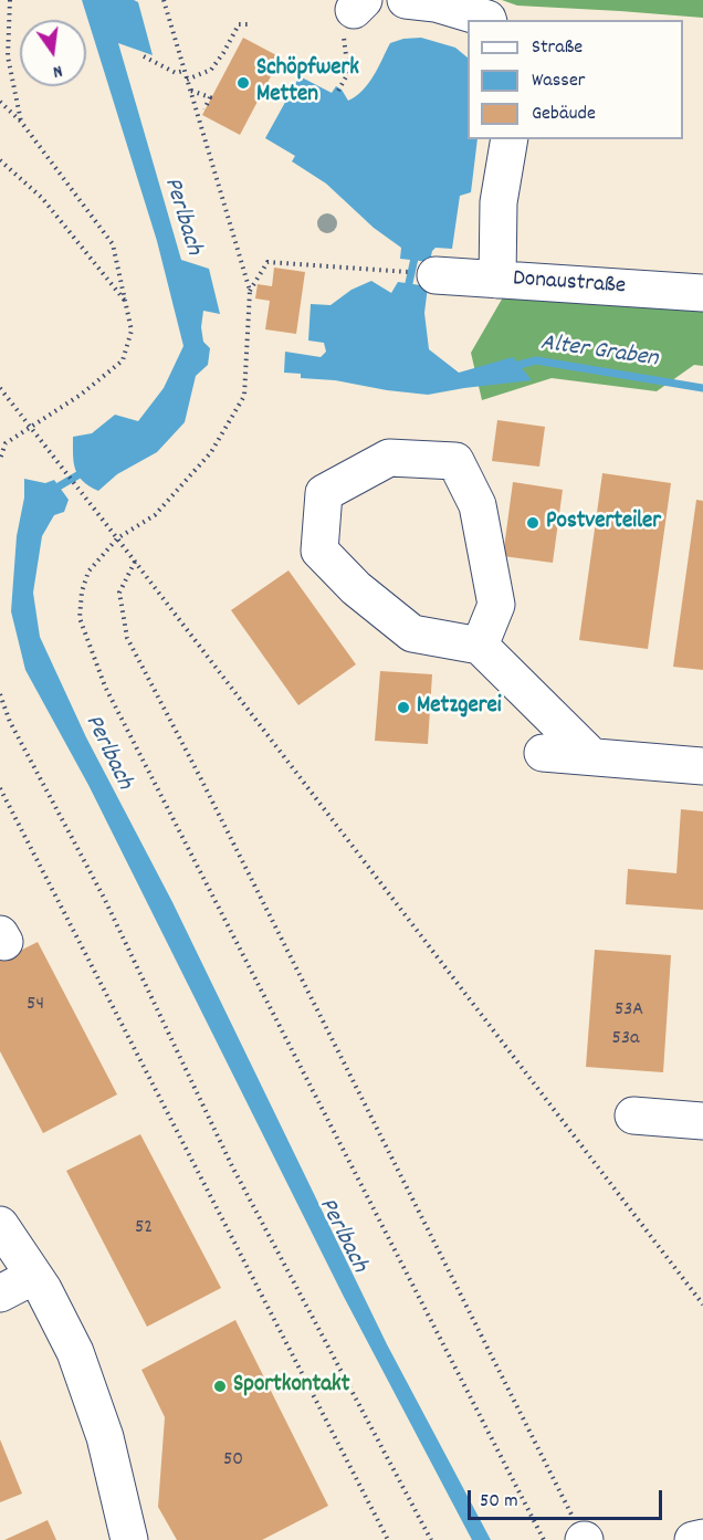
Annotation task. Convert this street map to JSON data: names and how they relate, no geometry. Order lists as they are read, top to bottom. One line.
{"streets":{"street":["Donaustraße"]},"water":["Perlbach","Alter Graben"],"places":["Schöpfwerk Metten","Postverteiler","Metzgerei","Sportkontakt"],"house_numbers":["54","53A","53a","52","50"],"legend":["Straße","Wasser","Gebäude"],"scale_bar":"50 m","north":"bottom"}
